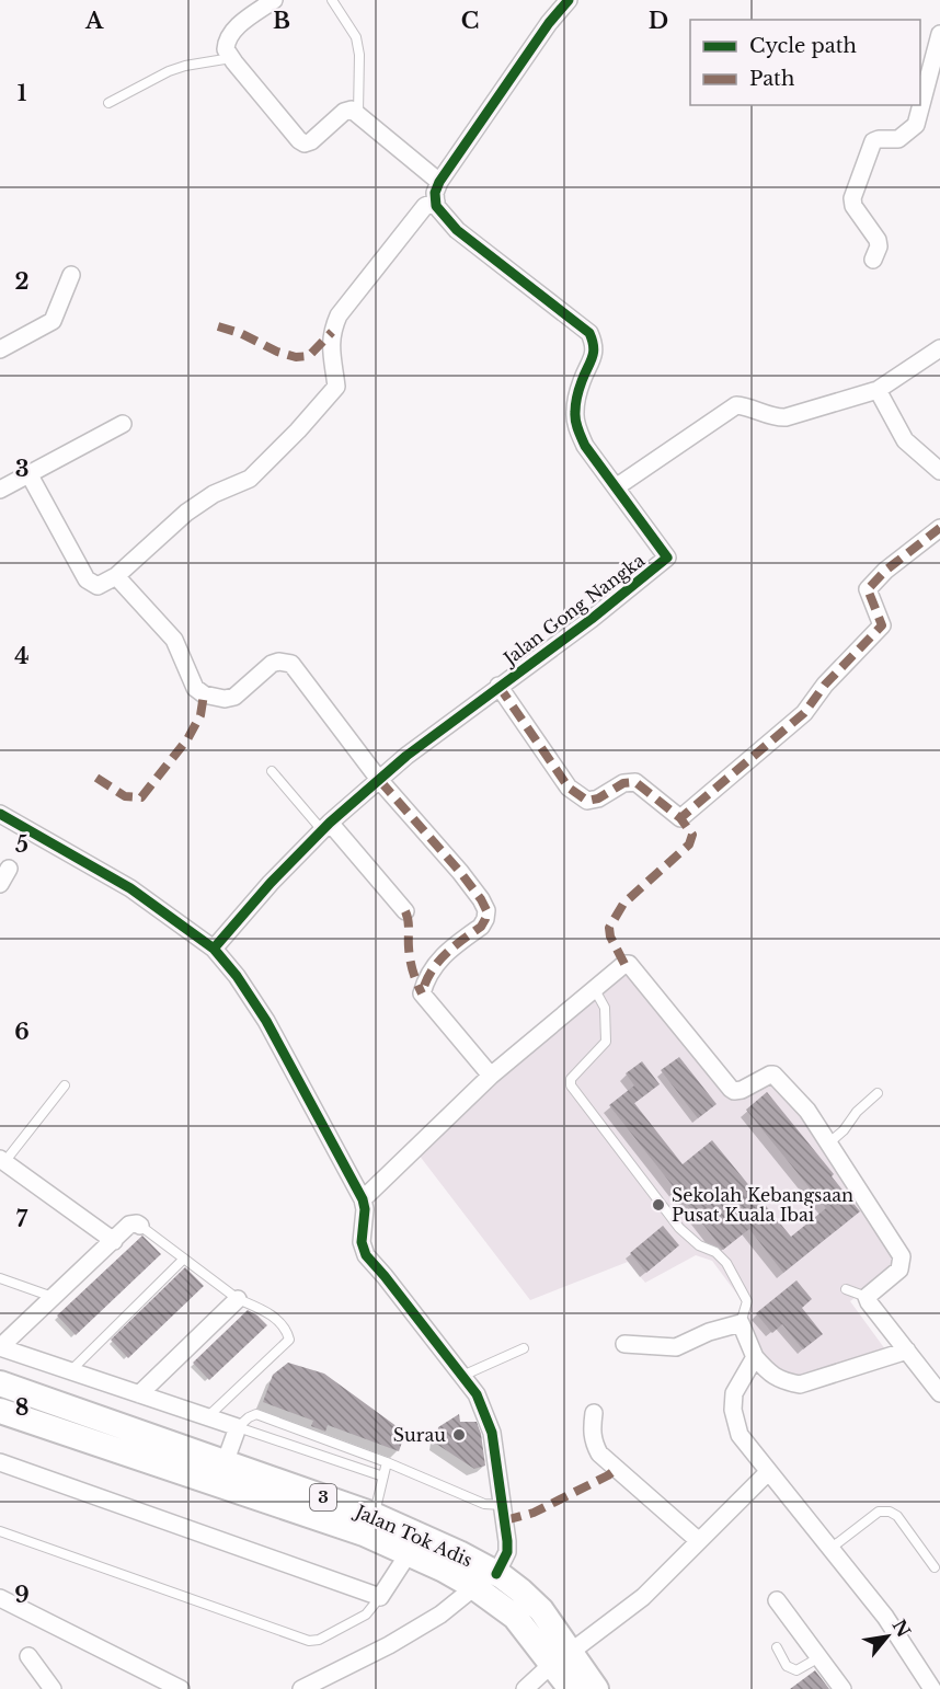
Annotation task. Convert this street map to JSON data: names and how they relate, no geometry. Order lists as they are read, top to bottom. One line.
{"streets":{"main road":["3","Jalan Tok Adis"],"street":["Jalan Gong Nangka"]},"places":["Sekolah Kebangsaan Pusat Kuala Ibai","Surau"],"legend":["Cycle path","Path"],"north":"top right","grid":{"columns":["A","B","C","D"],"rows":["1","2","3","4","5","6","7","8","9"]}}
